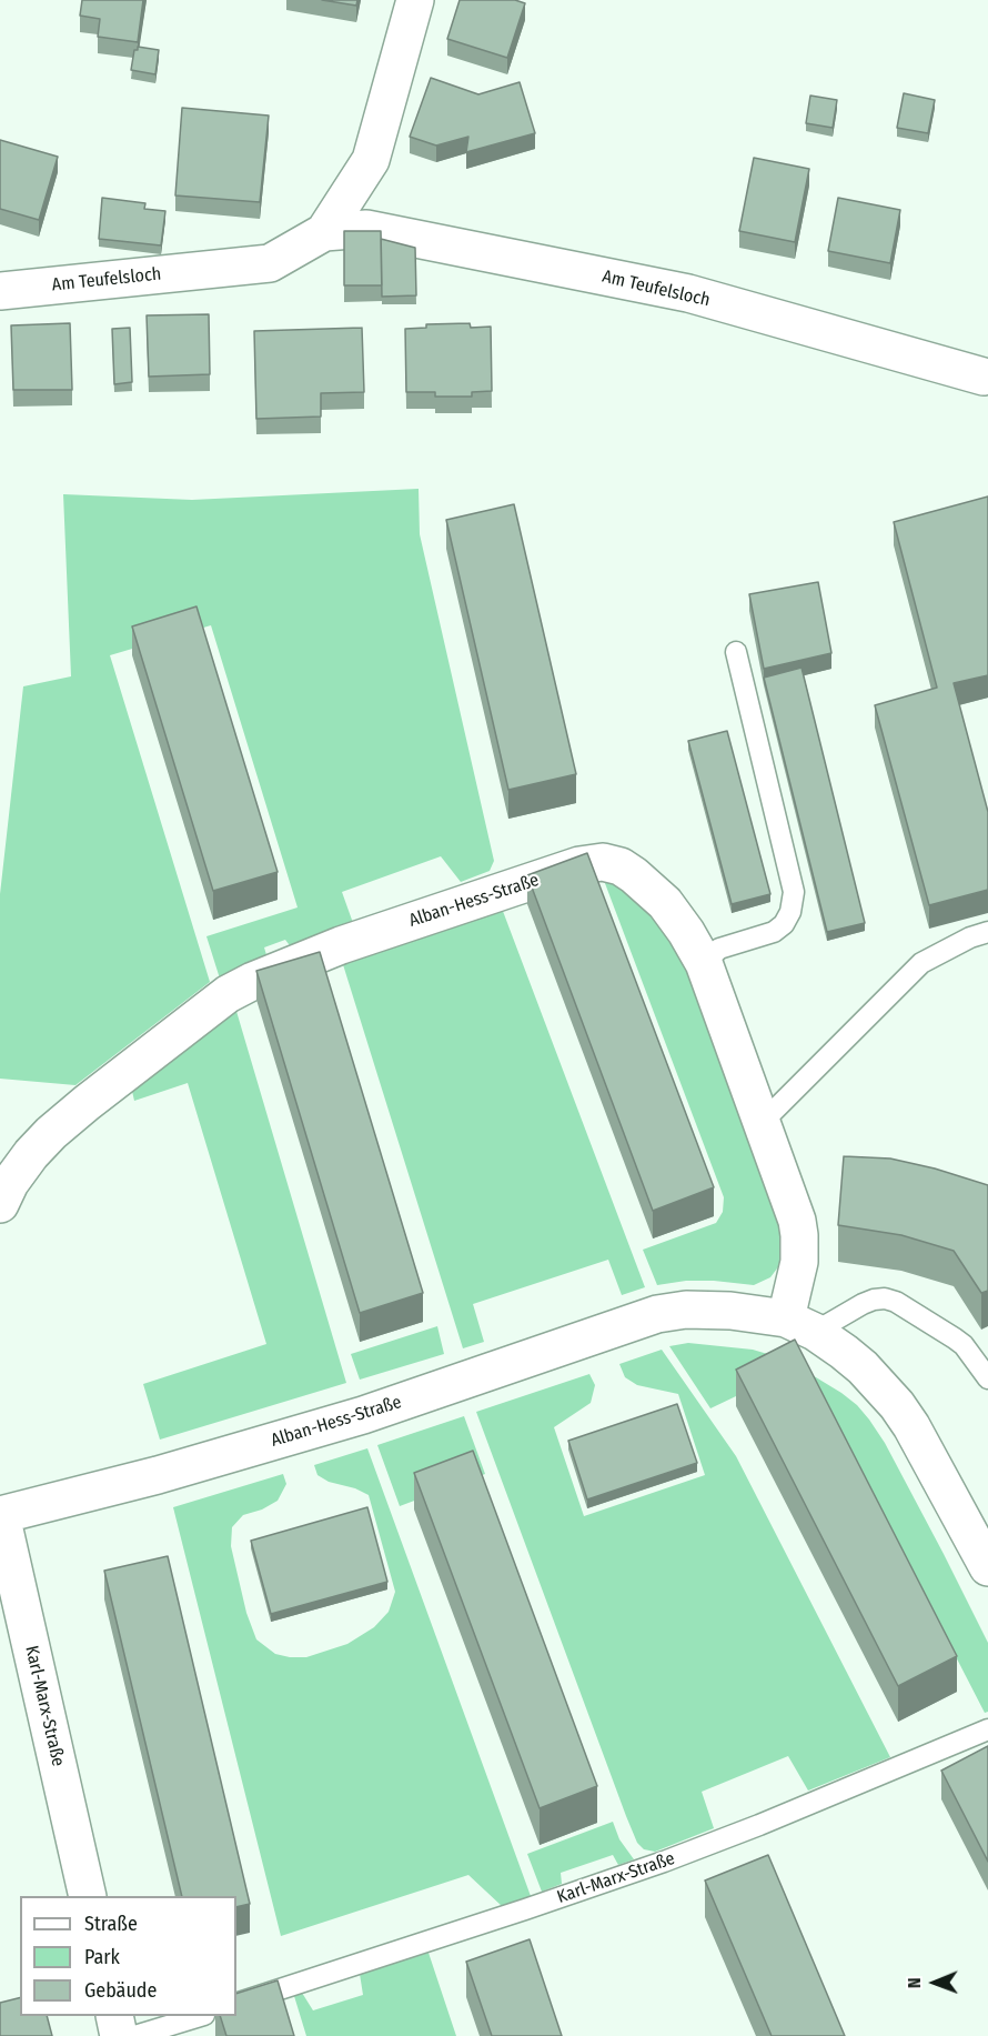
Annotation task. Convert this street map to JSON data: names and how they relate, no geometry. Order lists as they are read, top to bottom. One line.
{"streets":{"street":["Am Teufelsloch","Alban-Hess-Straße","Karl-Marx-Straße"]},"crossings":[["Alban-Hess-Straße","Karl-Marx-Straße"]],"legend":["Straße","Park","Gebäude"],"north":"left"}
